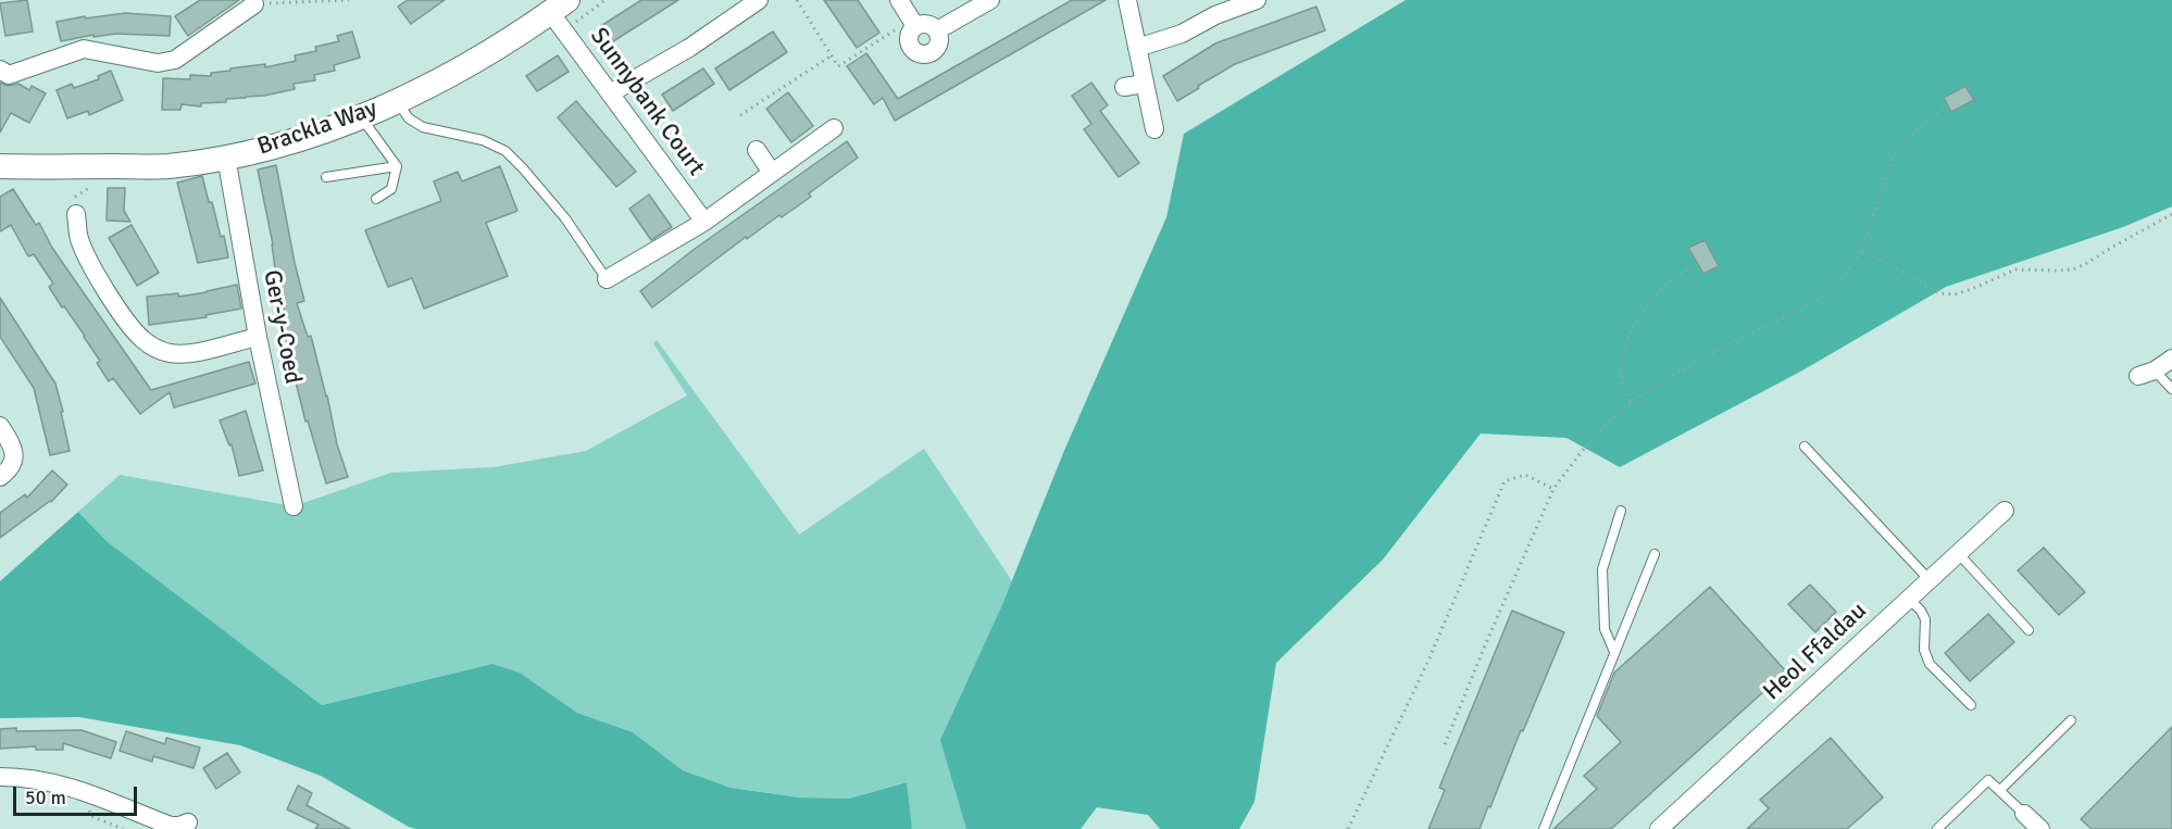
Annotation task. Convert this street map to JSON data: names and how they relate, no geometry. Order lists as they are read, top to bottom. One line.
{"streets":{"street":["Sunnybank Court","Brackla Way","Ger-y-Coed","Heol Ffaldau"]},"crossings":[["Sunnybank Court","Brackla Way"],["Brackla Way","Ger-y-Coed"]],"scale_bar":"50 m"}
